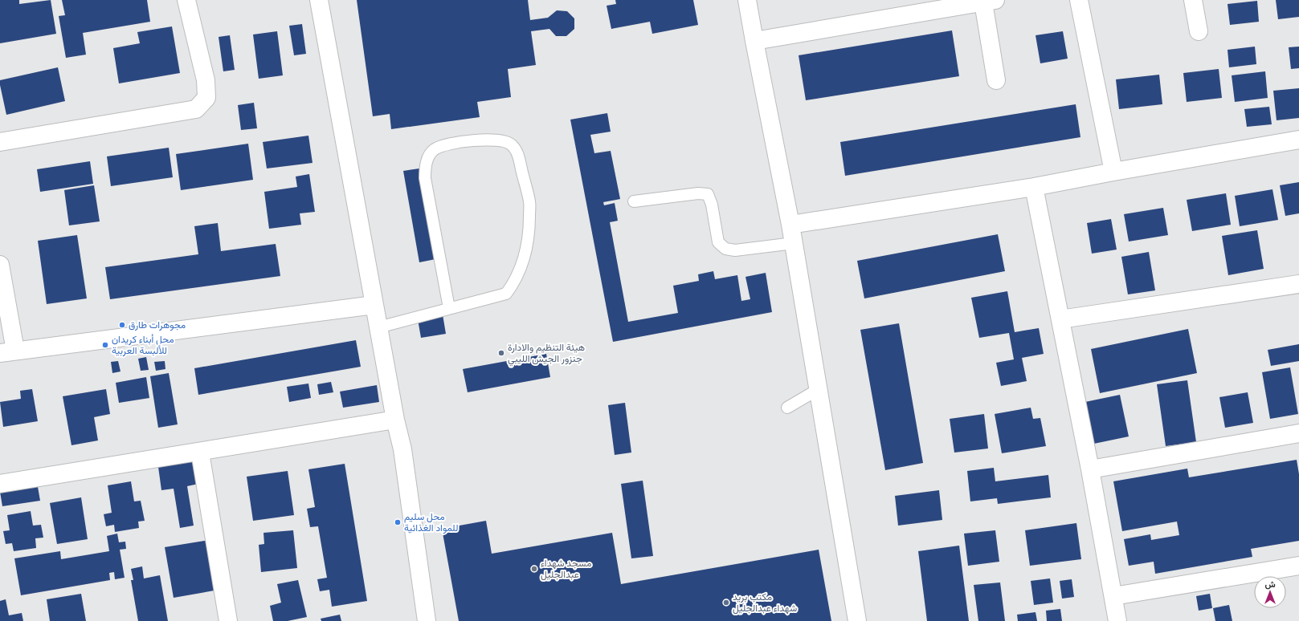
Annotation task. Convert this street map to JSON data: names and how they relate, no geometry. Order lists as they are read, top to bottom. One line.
{"places":["مجوهرات طارق","محل أبناء كريدان للألبسة العربية","هيئة التنظيم والادارة جنزور الجيش الليبي","محل سليم للمواد الغذائية","مسجد شهداء عبدالجليل","مكتب بريد شهداء عبدالجليل"],"north":"top"}
